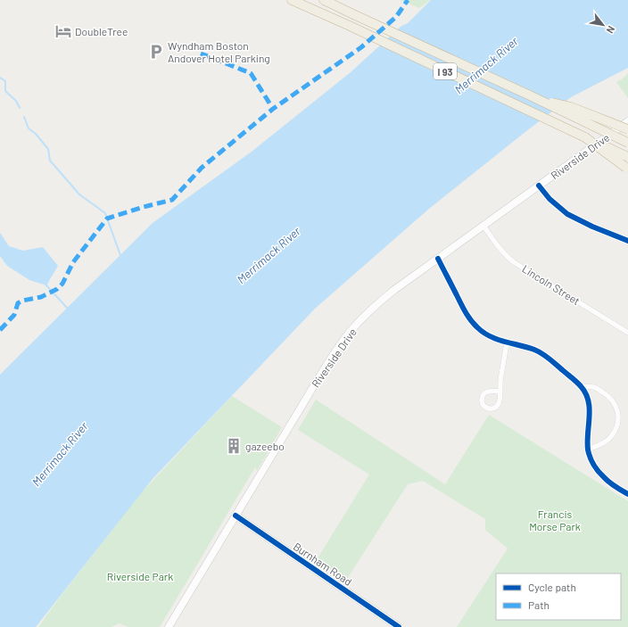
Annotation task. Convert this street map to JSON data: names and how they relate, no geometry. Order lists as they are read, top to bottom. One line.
{"streets":{"highway":["I 93"],"main road":["Riverside Drive","Burnham Road"],"street":["Lincoln Street"]},"crossings":[["Riverside Drive","Lincoln Street"],["Riverside Drive","Burnham Road"]],"water":["Merrimack River"],"parks":["Francis Morse Park","Riverside Park"],"places":{"hotel":["DoubleTree"],"parking":["Wyndham Boston Andover Hotel Parking"],"building":["gazeebo"]},"legend":["Cycle path","Path"],"north":"bottom right"}
